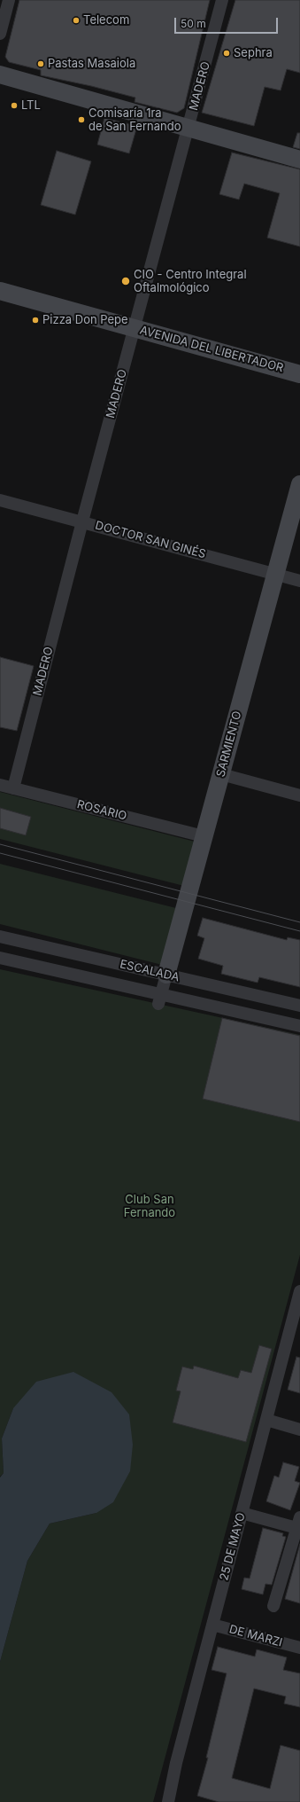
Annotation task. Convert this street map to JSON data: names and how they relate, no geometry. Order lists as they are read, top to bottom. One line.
{"streets":{"main road":["AVENIDA DEL LIBERTADOR","SARMIENTO"],"street":["MADERO","DOCTOR SAN GINÉS","ROSARIO","ESCALADA","25 DE MAYO","DE MARZI"]},"crossings":[["MADERO","AVENIDA DEL LIBERTADOR"],["MADERO","DOCTOR SAN GINÉS"],["MADERO","ROSARIO"],["DOCTOR SAN GINÉS","SARMIENTO"],["SARMIENTO","ROSARIO"],["SARMIENTO","ESCALADA"],["25 DE MAYO","DE MARZI"]],"parks":["Club San Fernando"],"places":["Telecom","Sephra","Pastas Masaiola","LTL","Comisaría 1ra de San Fernando","CIO - Centro Integral Oftalmológico","Pizza Don Pepe"],"scale_bar":"50 m"}
